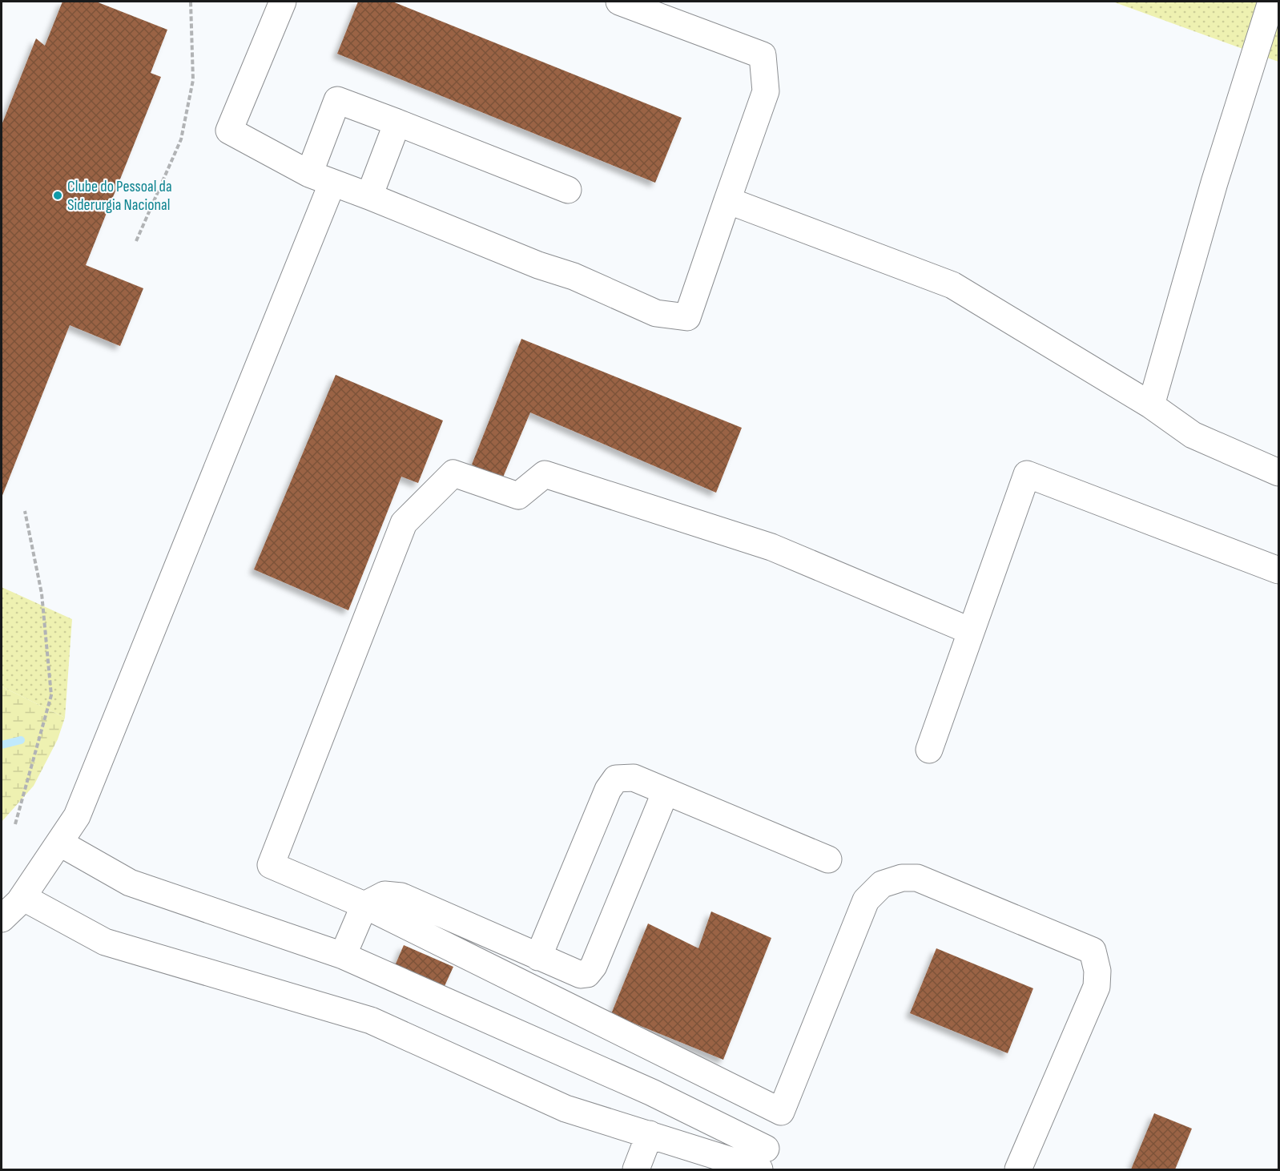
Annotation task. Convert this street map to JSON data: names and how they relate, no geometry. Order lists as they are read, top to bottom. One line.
{"places":["Clube do Pessoal da Siderurgia Nacional"]}
